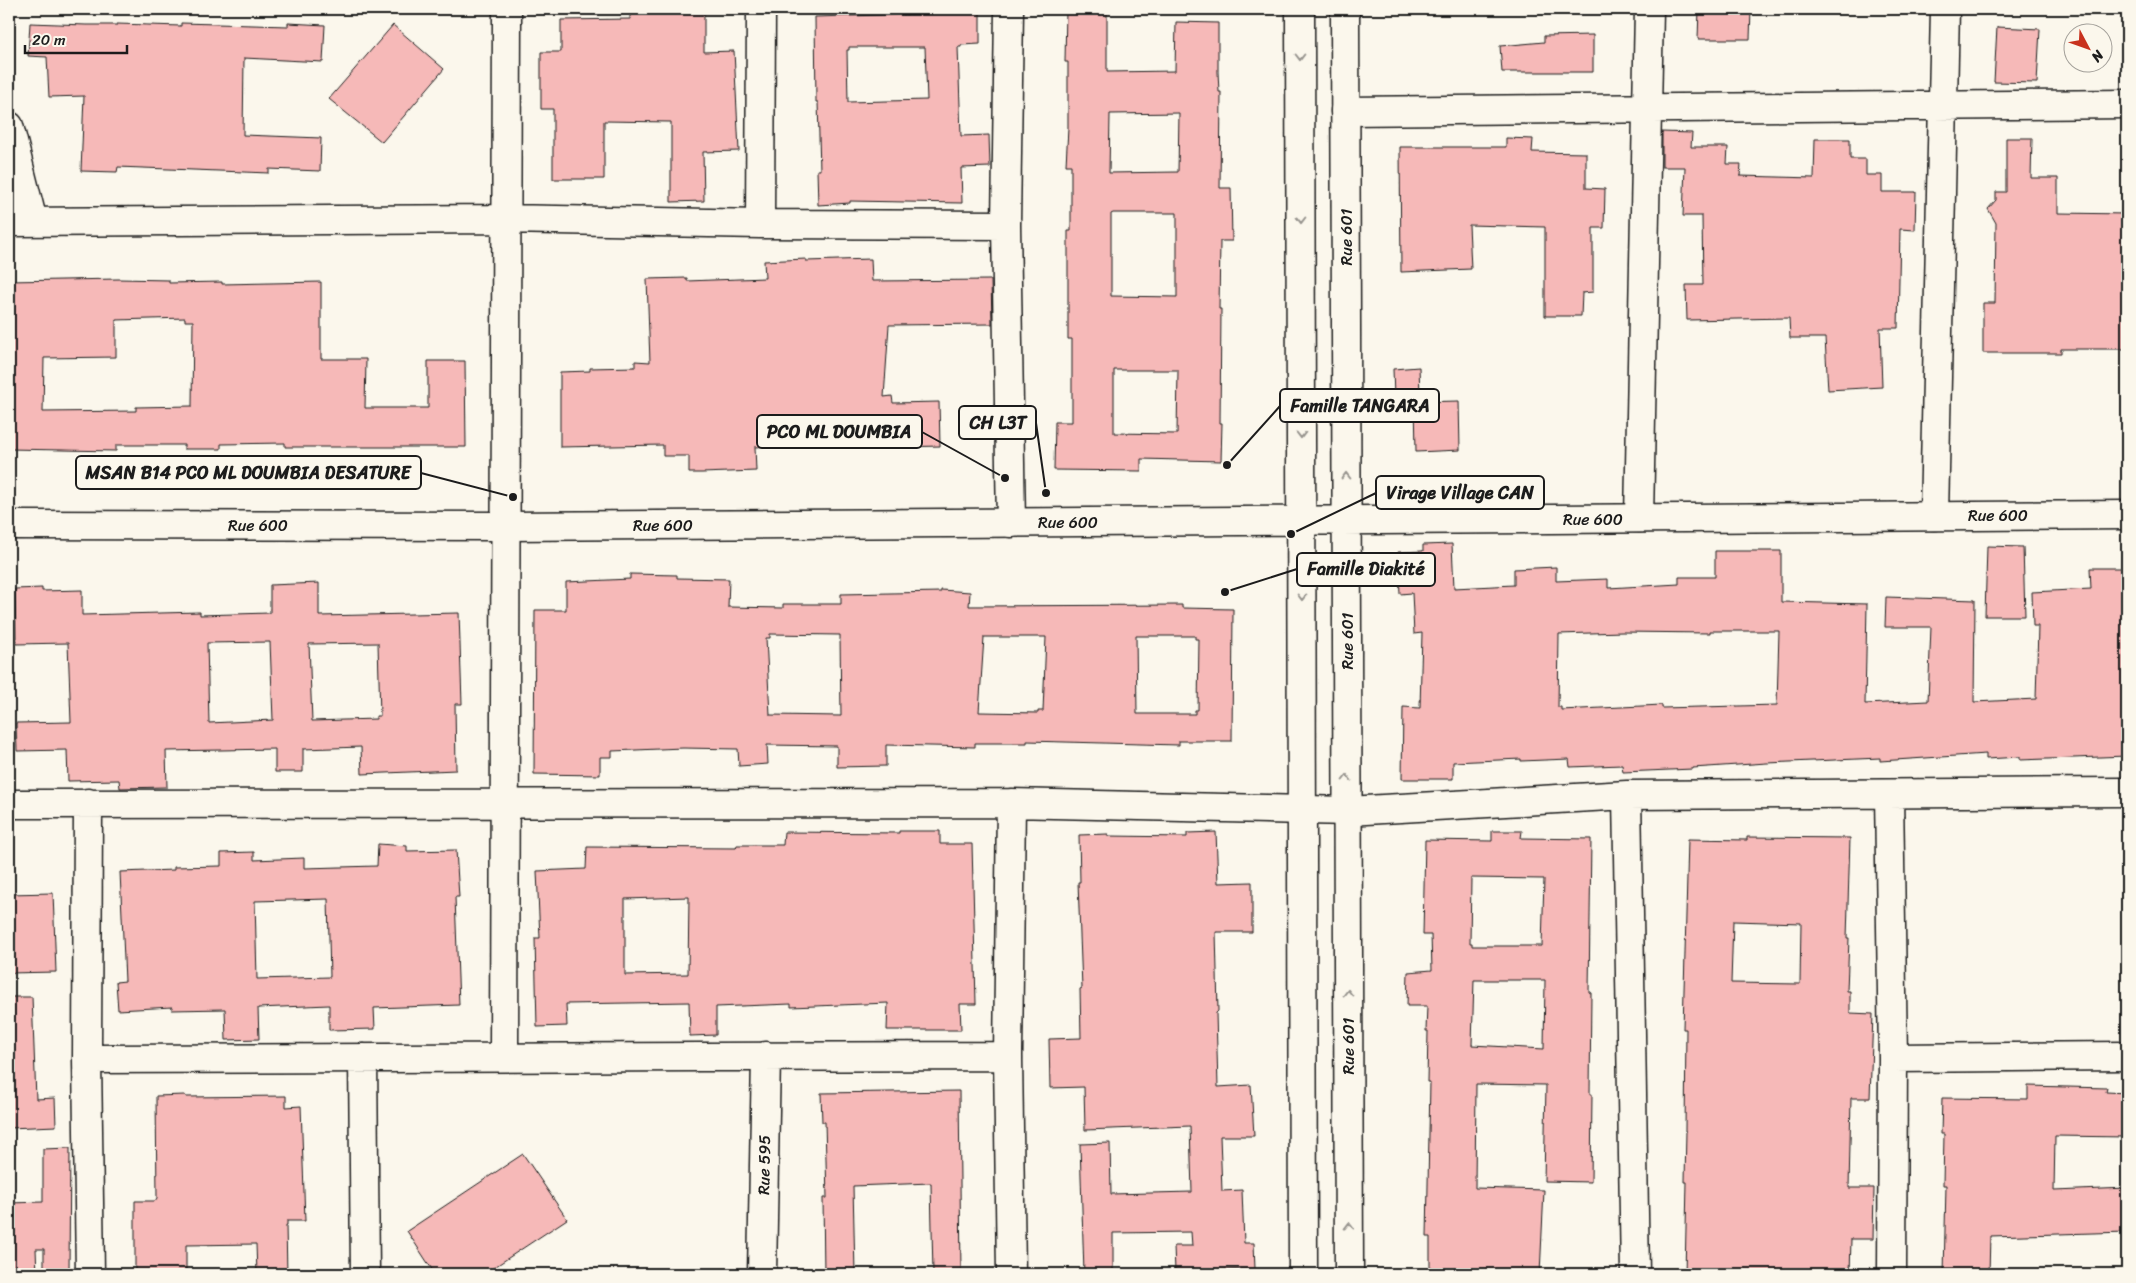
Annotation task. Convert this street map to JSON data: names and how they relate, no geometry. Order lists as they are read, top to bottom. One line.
{"streets":{"street":["Rue 601","Rue 600","Rue 595"]},"crossings":[["Rue 601","Rue 600"]],"places":["Famille TANGARA","PCO ML DOUMBIA","CH L3T","MSAN B14 PCO ML DOUMBIA DESATURE","Virage Village CAN","Famille Diakité"],"scale_bar":"20 m","north":"bottom right"}
